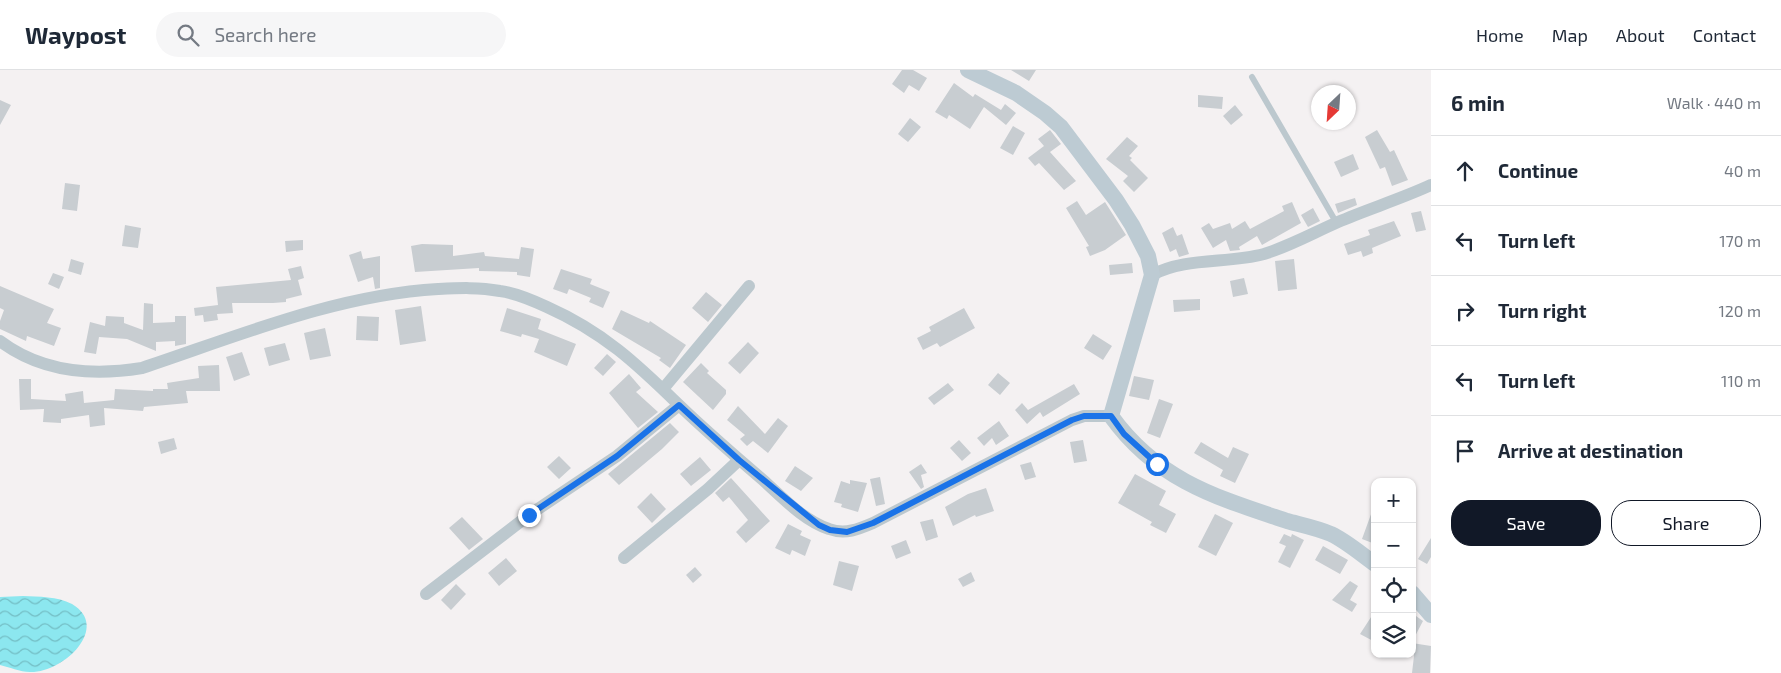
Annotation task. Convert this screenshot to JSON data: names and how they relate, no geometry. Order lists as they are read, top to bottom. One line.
{"north":"bottom left","page":{"header":"Waypost","search":"Search here","nav":["Home","Map","About","Contact"],"heading":["6 min","Walk · 440 m"],"list":[["Continue","40 m"],["Turn left","170 m"],["Turn right","120 m"],["Turn left","110 m"],"Arrive at destination"],"map_buttons":["+","−"],"buttons":["Save","Share"]}}
